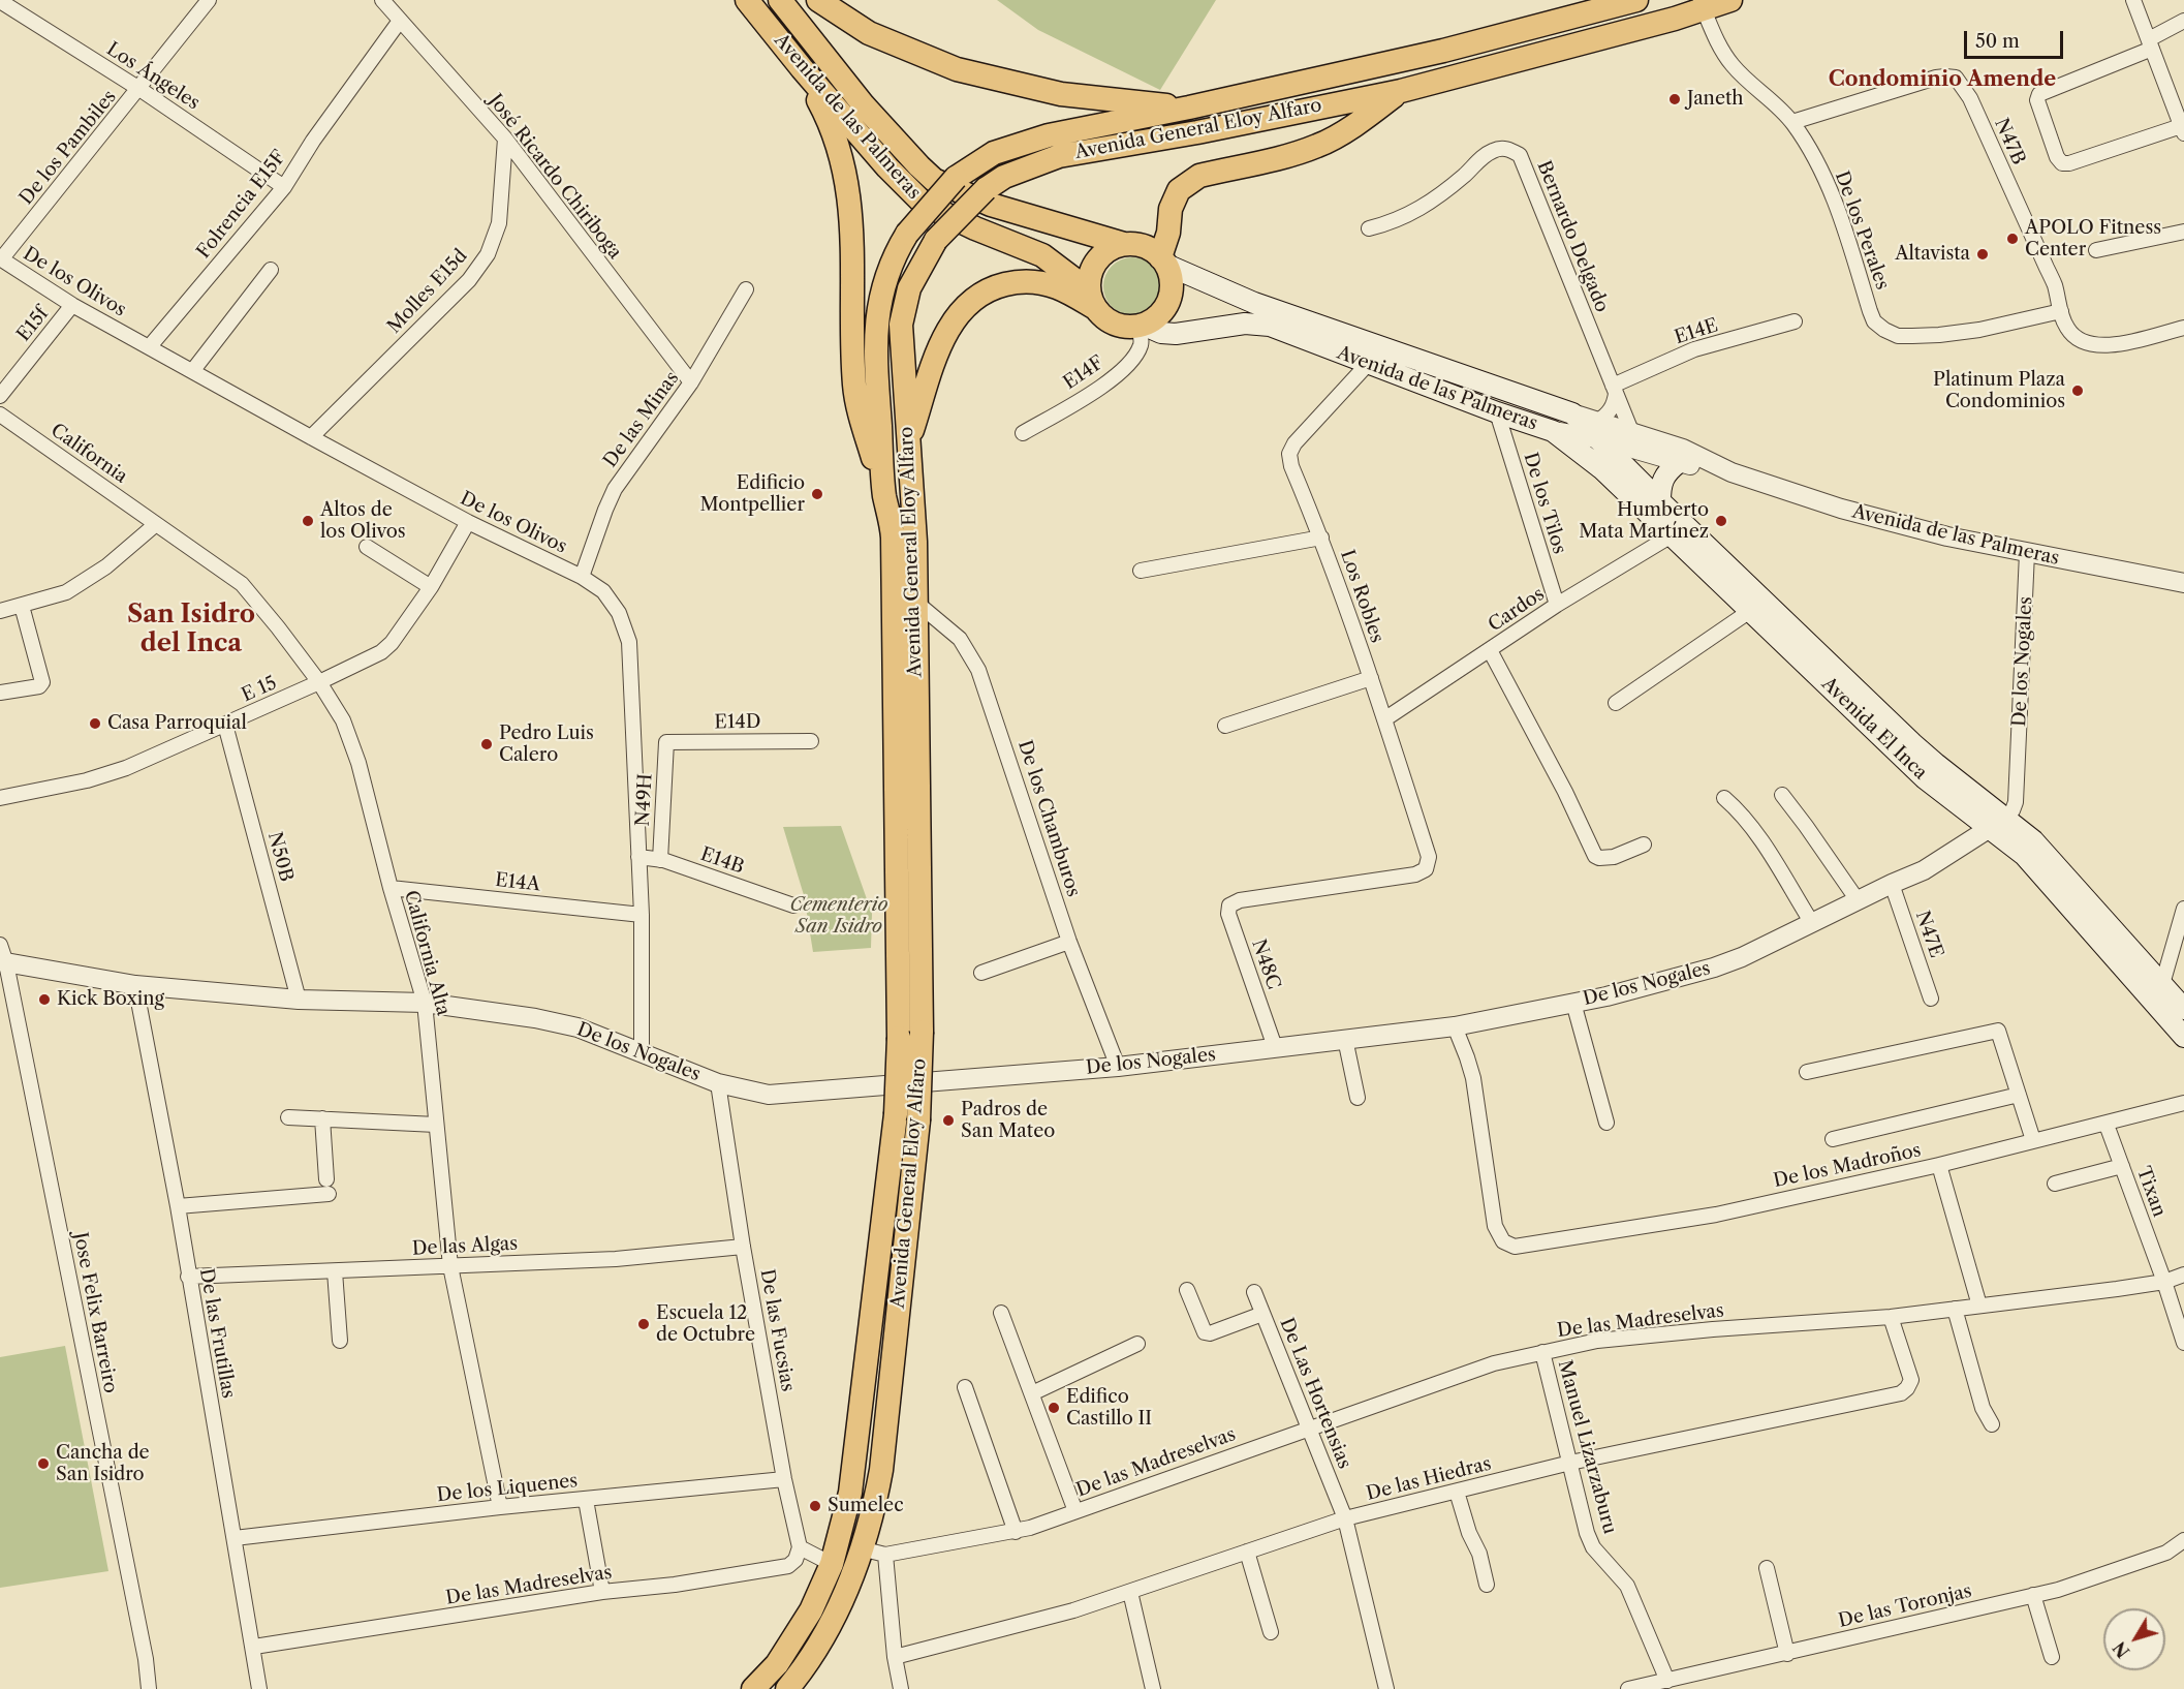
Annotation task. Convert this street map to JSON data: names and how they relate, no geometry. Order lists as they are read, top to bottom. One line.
{"streets":{"main road":["Avenida de las Palmeras","Avenida General Eloy Alfaro","Avenida El Inca"],"street":["Los Ángeles","N47B","De los Pambiles","José Ricardo Chiriboga","Folrencia E15F","De los Perales","Bernardo Delgado","De los Olivos","Molles E15d","E15f","E14E","E14F","De las Minas","California","De los Tilos","Los Robles","Cardos","De los Nogales","E 15","E14D","N49H","De los Chamburos","N50B","E14B","E14A","N47E","California Alta","N48C","De los Madroños","Tixan","De las Algas","Jose Felix Barreiro","De las Madreselvas","De las Fucsias","De las Frutillas","De Las Hortensias","Manuel Lizarzaburu","De las Hiedras","De los Liquenes","De las Toronjas"]},"crossings":[["Los Ángeles","De los Pambiles"],["Los Ángeles","Folrencia E15F"],["Avenida de las Palmeras","Bernardo Delgado"],["Avenida de las Palmeras","E14F"],["Avenida de las Palmeras","De los Tilos"],["Avenida de las Palmeras","Los Robles"],["Avenida de las Palmeras","De los Nogales"],["Avenida de las Palmeras","Avenida El Inca"],["Avenida General Eloy Alfaro","De los Perales"],["Avenida General Eloy Alfaro","De los Chamburos"],["N47B","De los Perales"],["De los Pambiles","De los Olivos"],["José Ricardo Chiriboga","Folrencia E15F"],["José Ricardo Chiriboga","Molles E15d"],["José Ricardo Chiriboga","De las Minas"],["Folrencia E15F","De los Olivos"],["Bernardo Delgado","E14E"],["De los Olivos","Molles E15d"],["De los Olivos","E15f"],["De los Olivos","De las Minas"],["De los Olivos","De los Nogales"],["De los Olivos","E 15"],["De los Olivos","E14B"],["De los Olivos","E14A"],["California","California Alta"],["De los Tilos","Cardos"],["Los Robles","Cardos"],["Los Robles","N48C"],["Cardos","Avenida El Inca"],["De los Nogales","Avenida El Inca"],["De los Nogales","De los Chamburos"],["De los Nogales","N50B"],["De los Nogales","N47E"],["De los Nogales","California Alta"],["De los Nogales","N48C"],["De los Nogales","De los Madroños"],["De los Nogales","Jose Felix Barreiro"],["De los Nogales","De las Fucsias"],["De los Nogales","De las Frutillas"],["E 15","N50B"],["E 15","California Alta"],["E14D","N49H"],["N49H","E14B"],["E14A","California Alta"],["California Alta","De las Algas"],["California Alta","De los Liquenes"],["De los Madroños","Tixan"],["Tixan","De las Madreselvas"],["De las Algas","De las Fucsias"],["De las Algas","De las Frutillas"],["De las Madreselvas","De las Fucsias"],["De las Madreselvas","De las Frutillas"],["De las Madreselvas","De Las Hortensias"],["De las Madreselvas","Manuel Lizarzaburu"],["De las Madreselvas","De las Hiedras"],["De las Fucsias","De los Liquenes"],["De las Frutillas","De los Liquenes"],["De Las Hortensias","De las Hiedras"],["Manuel Lizarzaburu","De las Hiedras"],["Manuel Lizarzaburu","De las Toronjas"]],"districts":["Condominio Amende","San Isidro del Inca"],"parks":["Cementerio San Isidro"],"places":["Janeth","APOLO Fitness Center","Altavista","Platinum Plaza Condominios","Edificio Montpellier","Altos de los Olivos","Humberto Mata Martínez","Casa Parroquial","Pedro Luis Calero","Kick Boxing","Padros de San Mateo","Escuela 12 de Octubre","Edifico Castillo II","Cancha de San Isidro","Sumelec"],"scale_bar":"50 m","north":"bottom left"}
